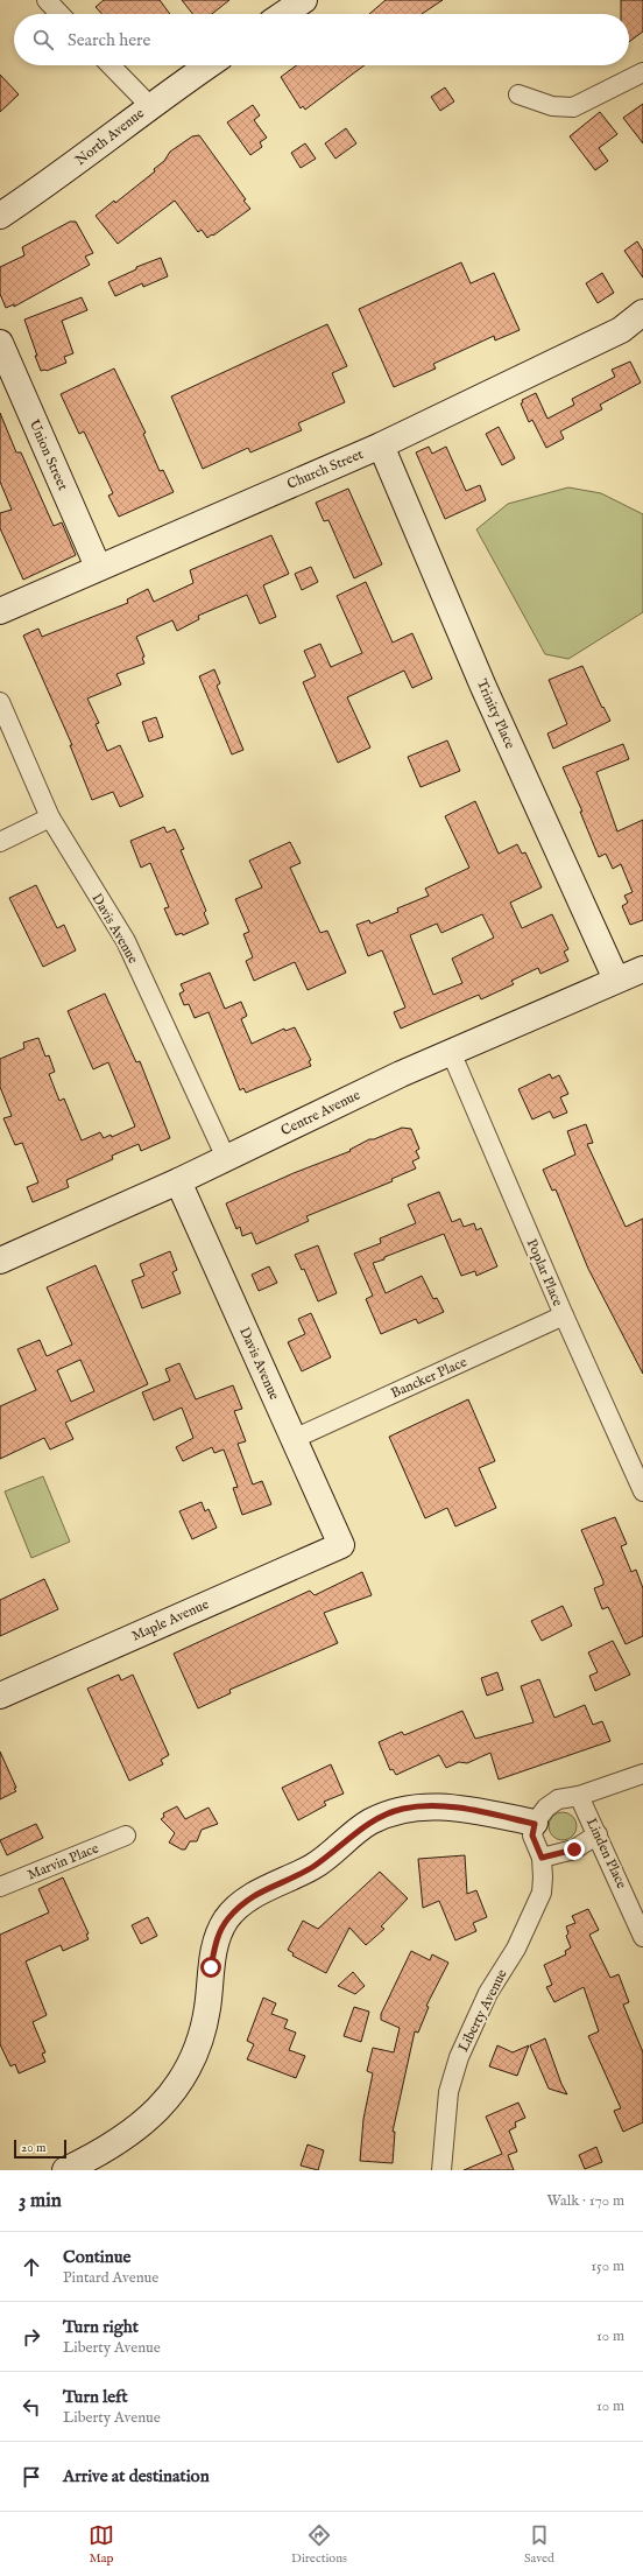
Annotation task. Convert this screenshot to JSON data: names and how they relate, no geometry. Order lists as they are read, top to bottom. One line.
{"streets":{"street":["North Avenue","Union Street","Church Street","Trinity Place","Davis Avenue","Centre Avenue","Poplar Place","Bancker Place","Maple Avenue","Linden Place","Marvin Place","Liberty Avenue"]},"crossings":[["Union Street","Church Street"],["Church Street","Trinity Place"],["Trinity Place","Centre Avenue"],["Davis Avenue","Centre Avenue"],["Davis Avenue","Bancker Place"],["Davis Avenue","Maple Avenue"],["Centre Avenue","Poplar Place"],["Poplar Place","Bancker Place"],["Linden Place","Liberty Avenue"]],"scale_bar":"20 m","page":{"search":"Search here","scale":"20 m","heading":["3 min","Walk · 170 m"],"list":[["Continue","Pintard Avenue","150 m"],["Turn right","Liberty Avenue","10 m"],["Turn left","Liberty Avenue","10 m"],"Arrive at destination"],"nav":["Map","Directions","Saved"]}}
